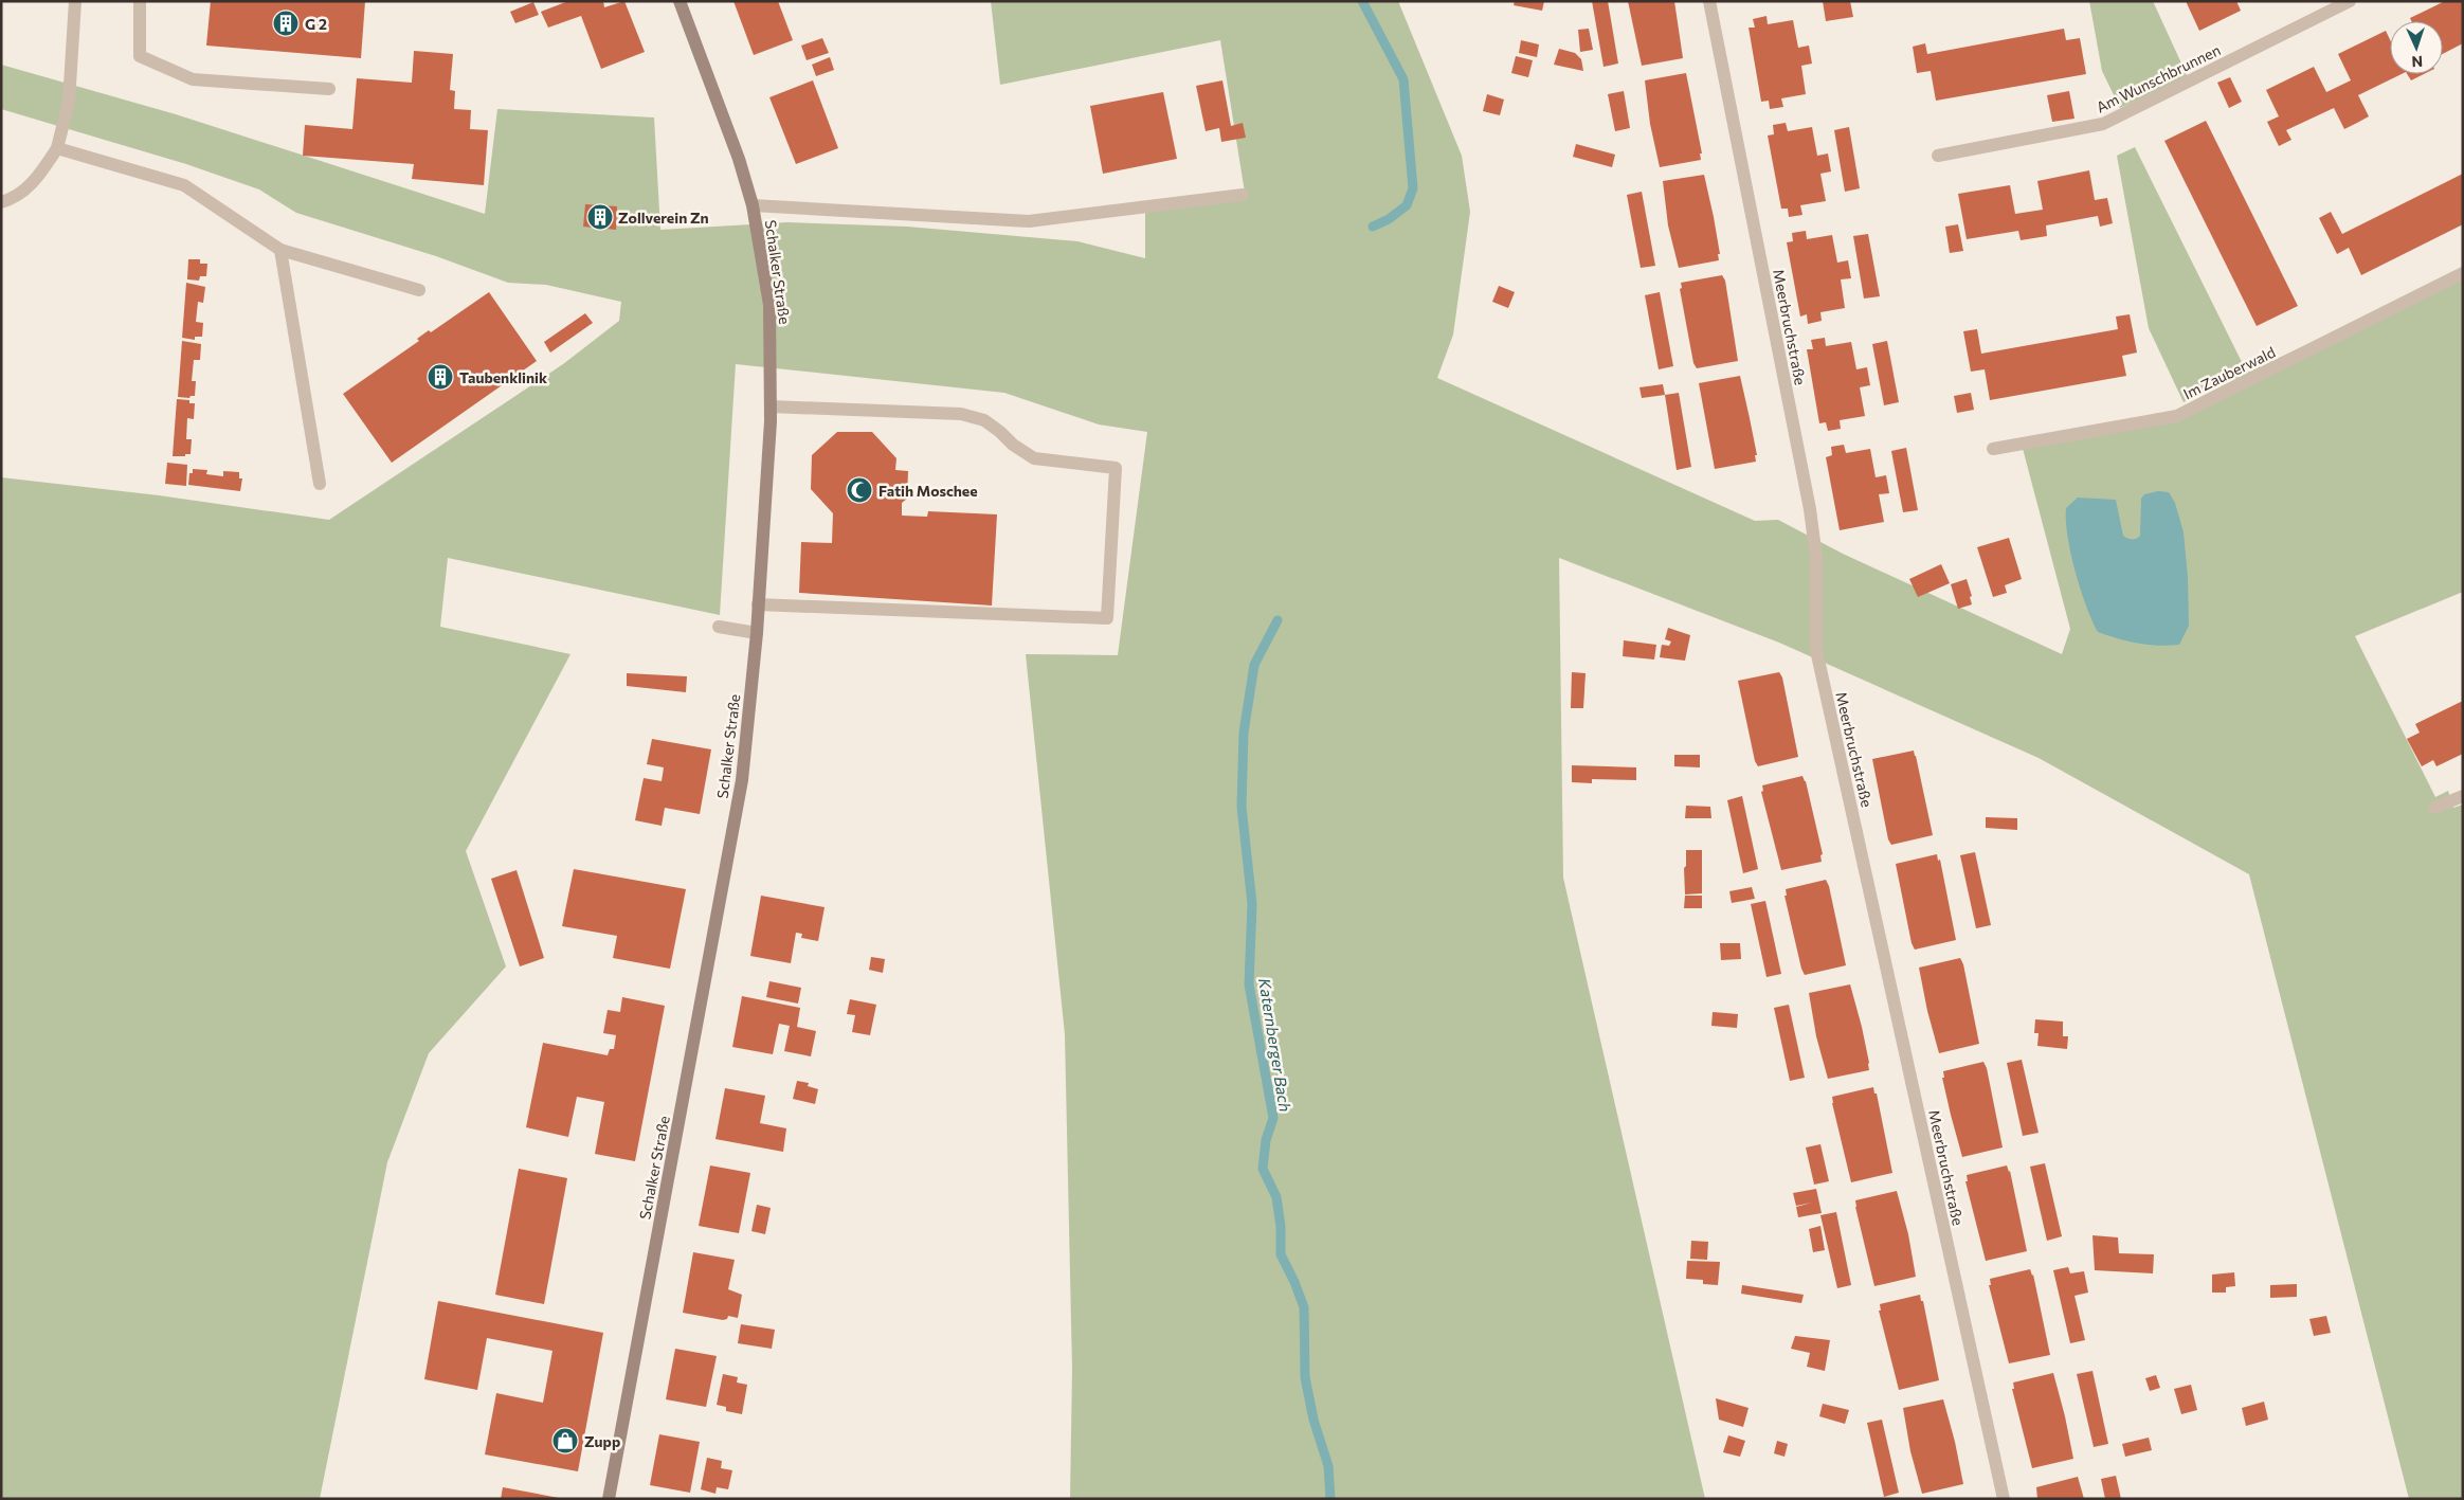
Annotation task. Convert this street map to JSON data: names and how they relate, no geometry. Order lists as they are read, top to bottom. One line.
{"streets":{"street":["Am Wunschbrunnen","Schalker Straße","Meerbruchstraße","Im Zauberwald"]},"water":["Katernberger Bach"],"places":{"building":["G 2","Zollverein Zn","Taubenklinik"],"mosque":["Fatih Moschee"],"shop":["Zupp"]},"north":"bottom"}
